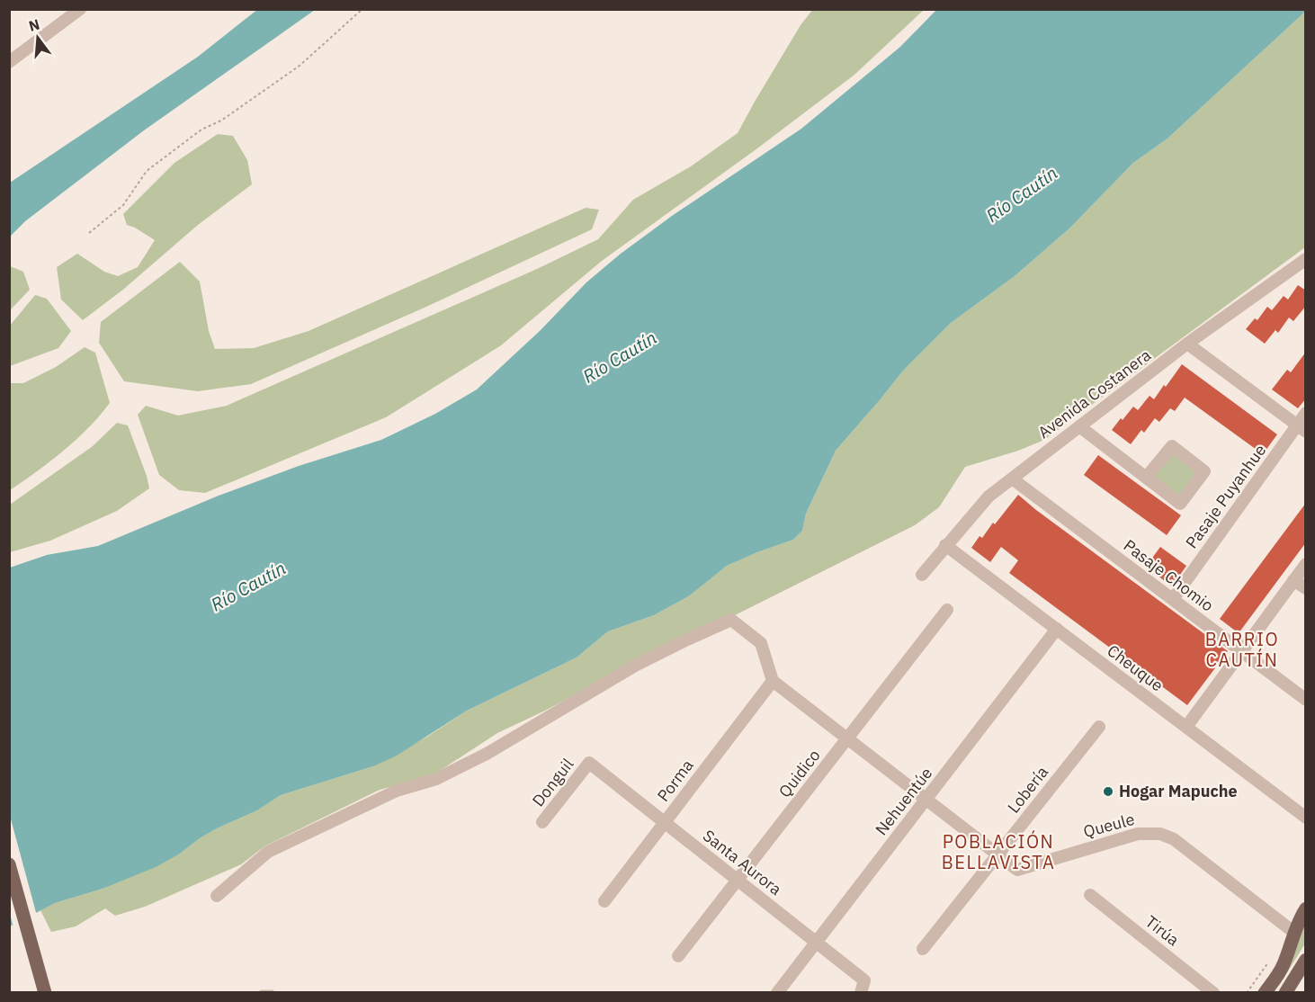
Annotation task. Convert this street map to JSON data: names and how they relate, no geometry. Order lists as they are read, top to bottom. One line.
{"streets":{"street":["Avenida Costanera","Pasaje Puyanhue","Pasaje Chomio","Cheuque","Quidico","Porma","Donguil","Lobería","Nehuentúe","Queule","Santa Aurora","Tirúa"]},"crossings":[["Avenida Costanera","Pasaje Chomio"],["Avenida Costanera","Cheuque"],["Pasaje Puyanhue","Pasaje Chomio"],["Cheuque","Nehuentúe"],["Quidico","Queule"],["Quidico","Santa Aurora"],["Porma","Queule"],["Porma","Santa Aurora"],["Donguil","Santa Aurora"],["Lobería","Queule"],["Nehuentúe","Queule"],["Nehuentúe","Santa Aurora"]],"districts":["BARRIO CAUTÍN","POBLACIÓN BELLAVISTA"],"water":["Río Cautín"],"places":["Hogar Mapuche"],"north":"top"}
